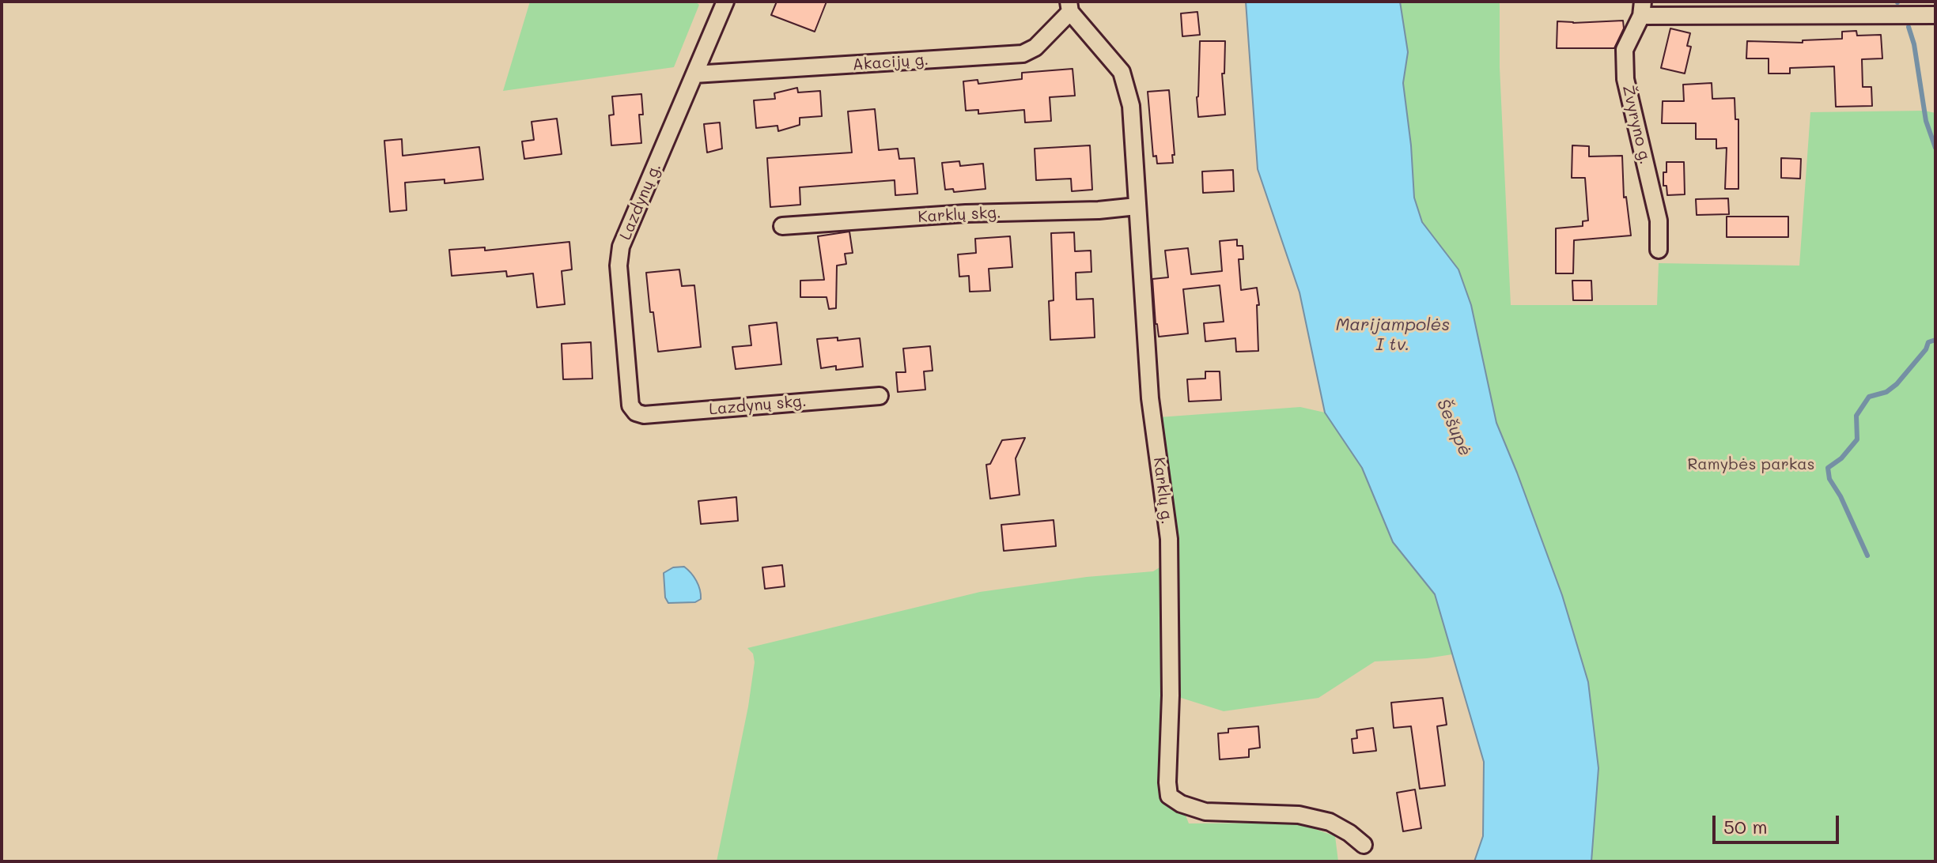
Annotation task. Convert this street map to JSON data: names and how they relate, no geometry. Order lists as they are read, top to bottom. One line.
{"streets":{"street":["Akacijų g.","Žvyryno g.","Lazdynų g.","Karklų skg.","Lazdynų skg.","Karklų g."]},"crossings":[["Akacijų g.","Lazdynų g."],["Akacijų g.","Karklų g."],["Lazdynų g.","Lazdynų skg."],["Karklų skg.","Karklų g."]],"water":["Marijampolės I tv.","Šešupė"],"parks":["Ramybės parkas"],"scale_bar":"50 m"}
